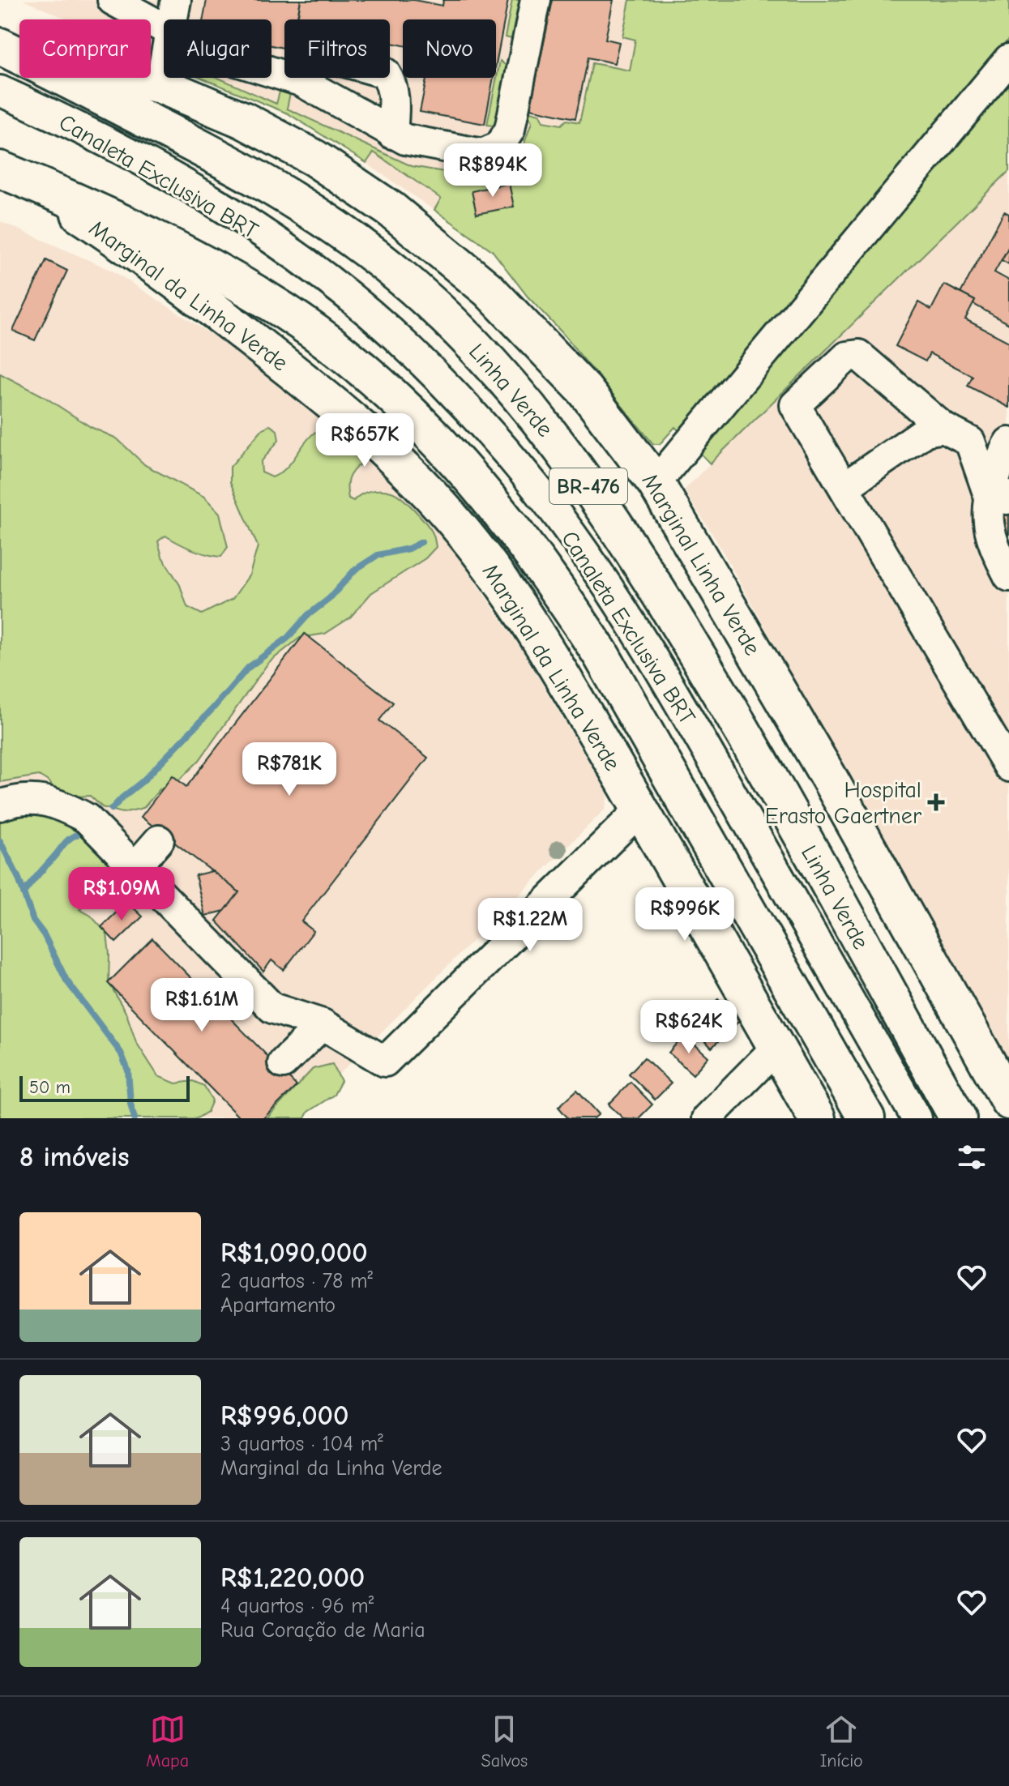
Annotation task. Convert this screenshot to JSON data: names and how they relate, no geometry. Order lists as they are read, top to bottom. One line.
{"streets":{"main road":["Marginal da Linha Verde","Linha Verde","BR-476","Marginal Linha Verde"],"street":["Canaleta Exclusiva BRT"]},"crossings":[["Linha Verde","Marginal Linha Verde"]],"places":{"health":["Hospital Erasto Gaertner"]},"scale_bar":"50 m","page":{"chip":["Comprar","Alugar","Filtros","Novo"],"price":["R$894K","R$657K","R$781K","R$1.09M","R$996K","R$1.22M","R$1.61M","R$624K"],"scale":"50 m","heading":"8 imóveis","list":[{"name":"R$1,090,000","note":"2 quartos · 78 m² · Apartamento"},{"name":"R$996,000","note":"3 quartos · 104 m² · Marginal da Linha Verde"},{"name":"R$1,220,000","note":"4 quartos · 96 m² · Rua Coração de Maria"}],"tabs":["Mapa","Salvos","Início"]}}
